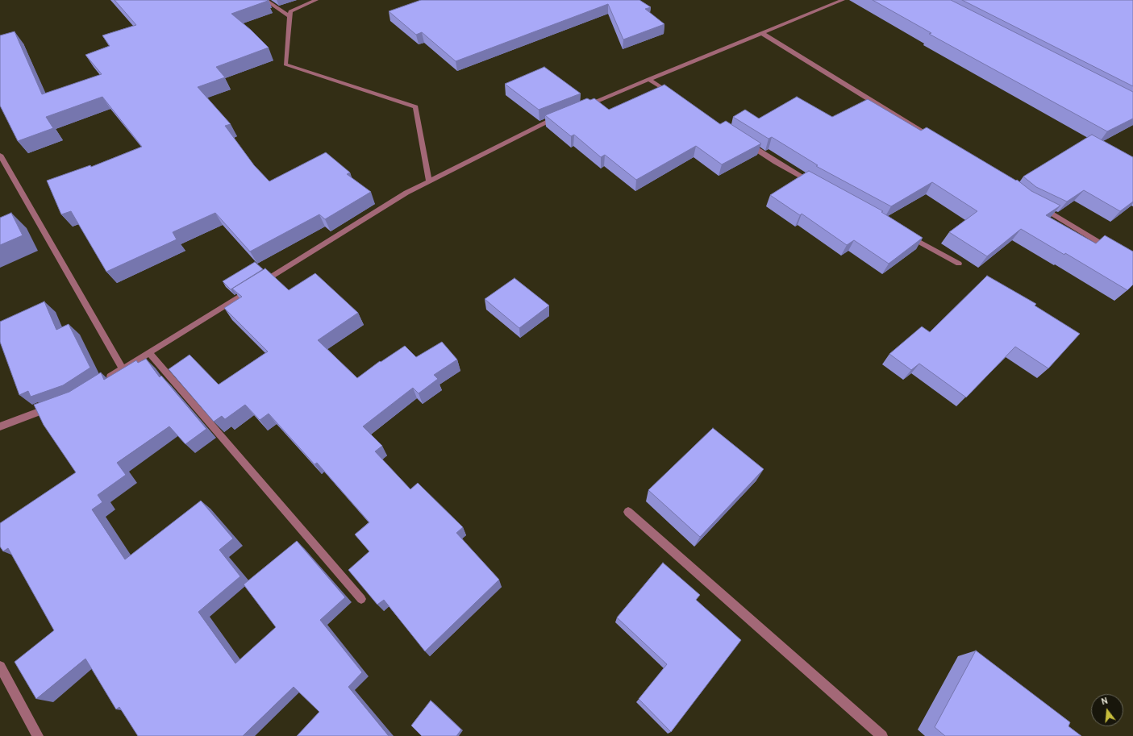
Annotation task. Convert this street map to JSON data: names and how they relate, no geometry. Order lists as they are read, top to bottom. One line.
{"north":"top"}
